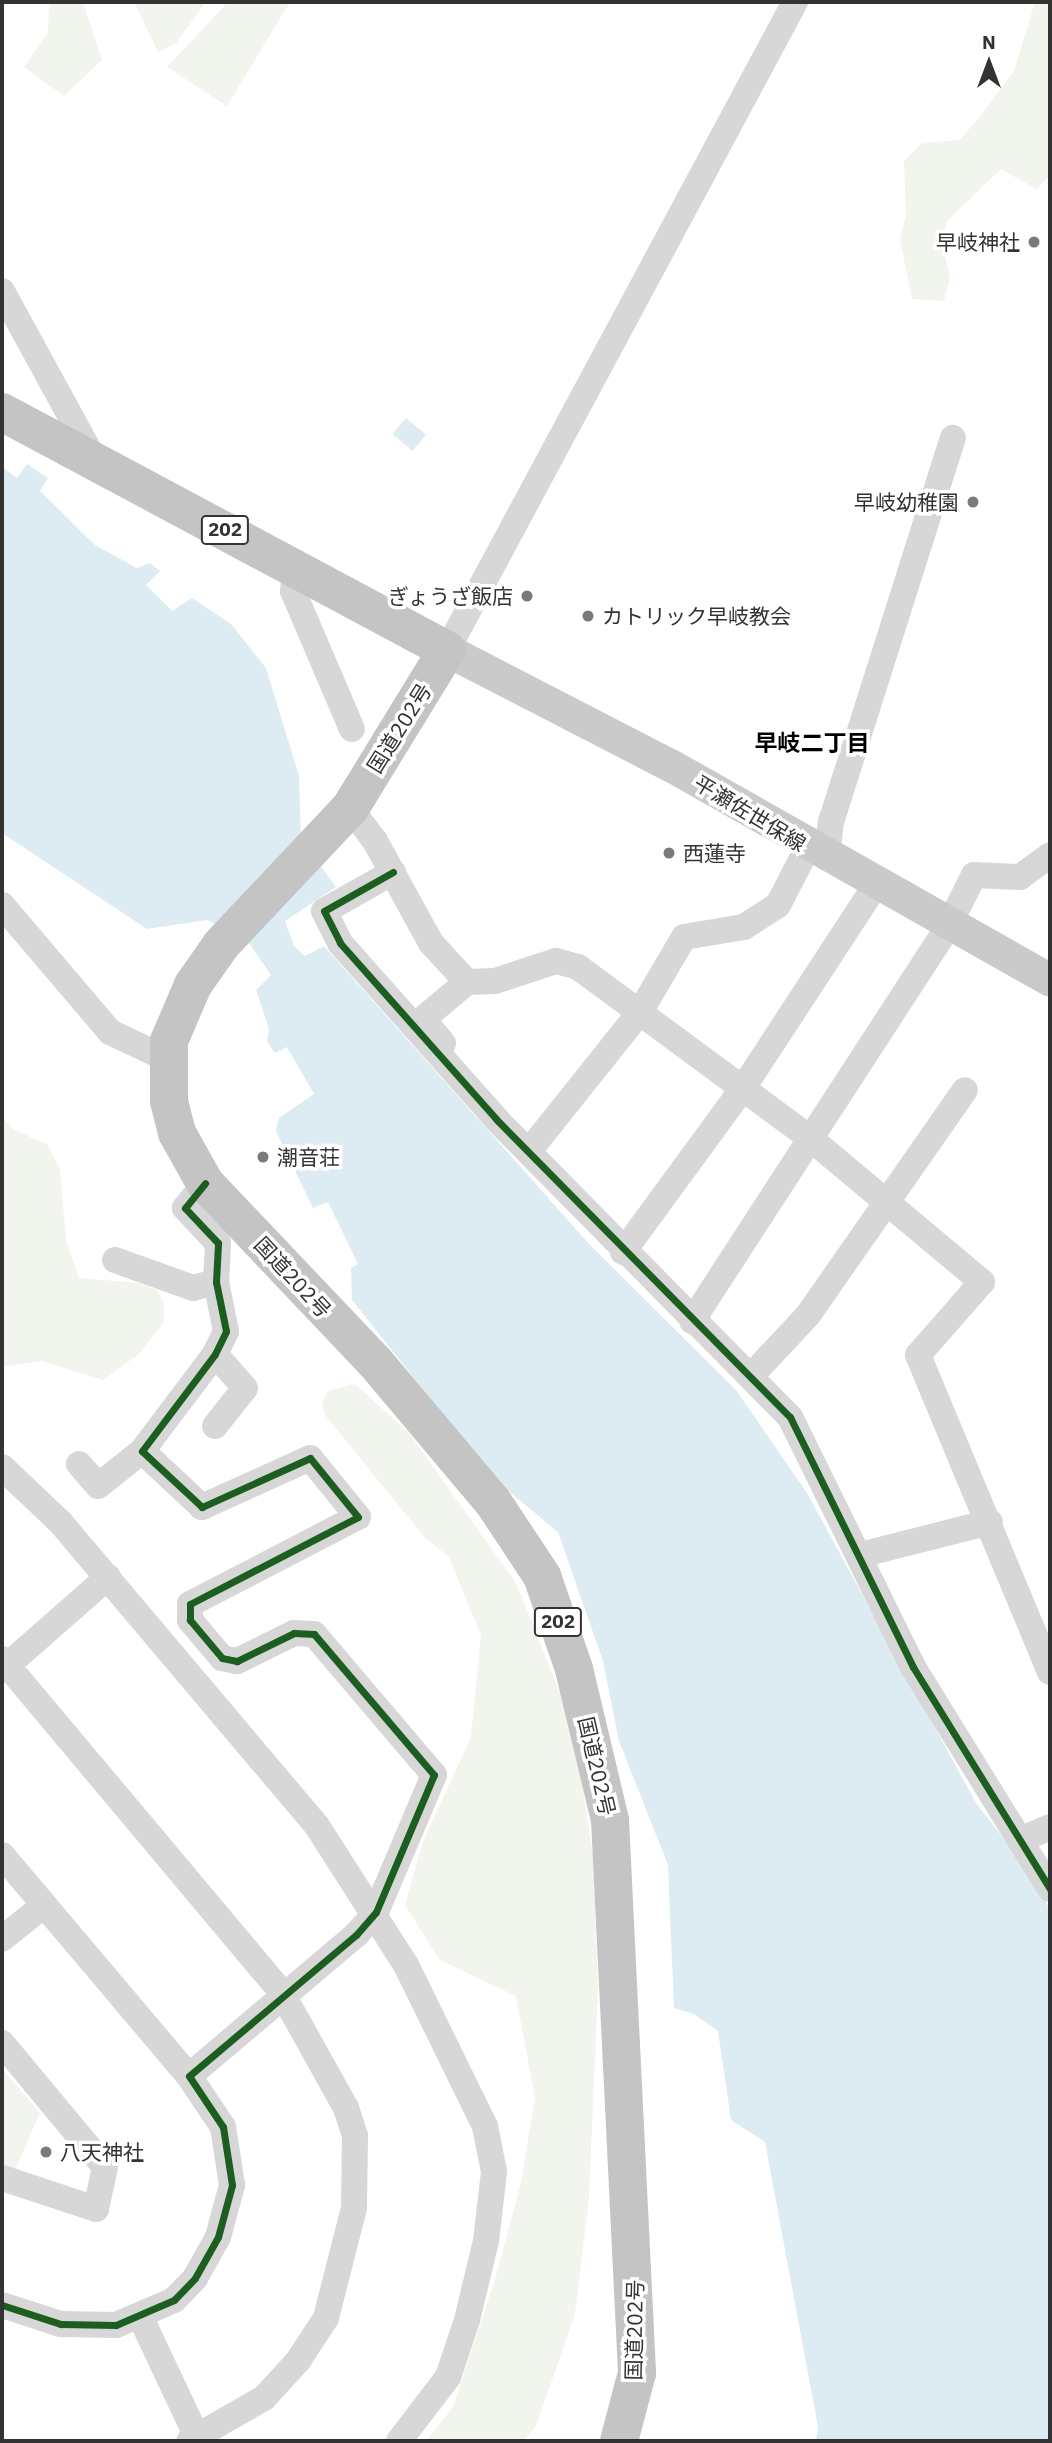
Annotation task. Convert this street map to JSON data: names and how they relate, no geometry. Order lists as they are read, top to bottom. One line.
{"streets":{"highway":["202","国道202号"],"main road":["平瀬佐世保線"]},"crossings":[["202","国道202号"],["202","平瀬佐世保線"],["国道202号","平瀬佐世保線"]],"districts":["早岐二丁目"],"places":["早岐神社","早岐幼稚園","ぎょうざ飯店","カトリック早岐教会","西蓮寺","潮音荘","八天神社"],"north":"top"}
